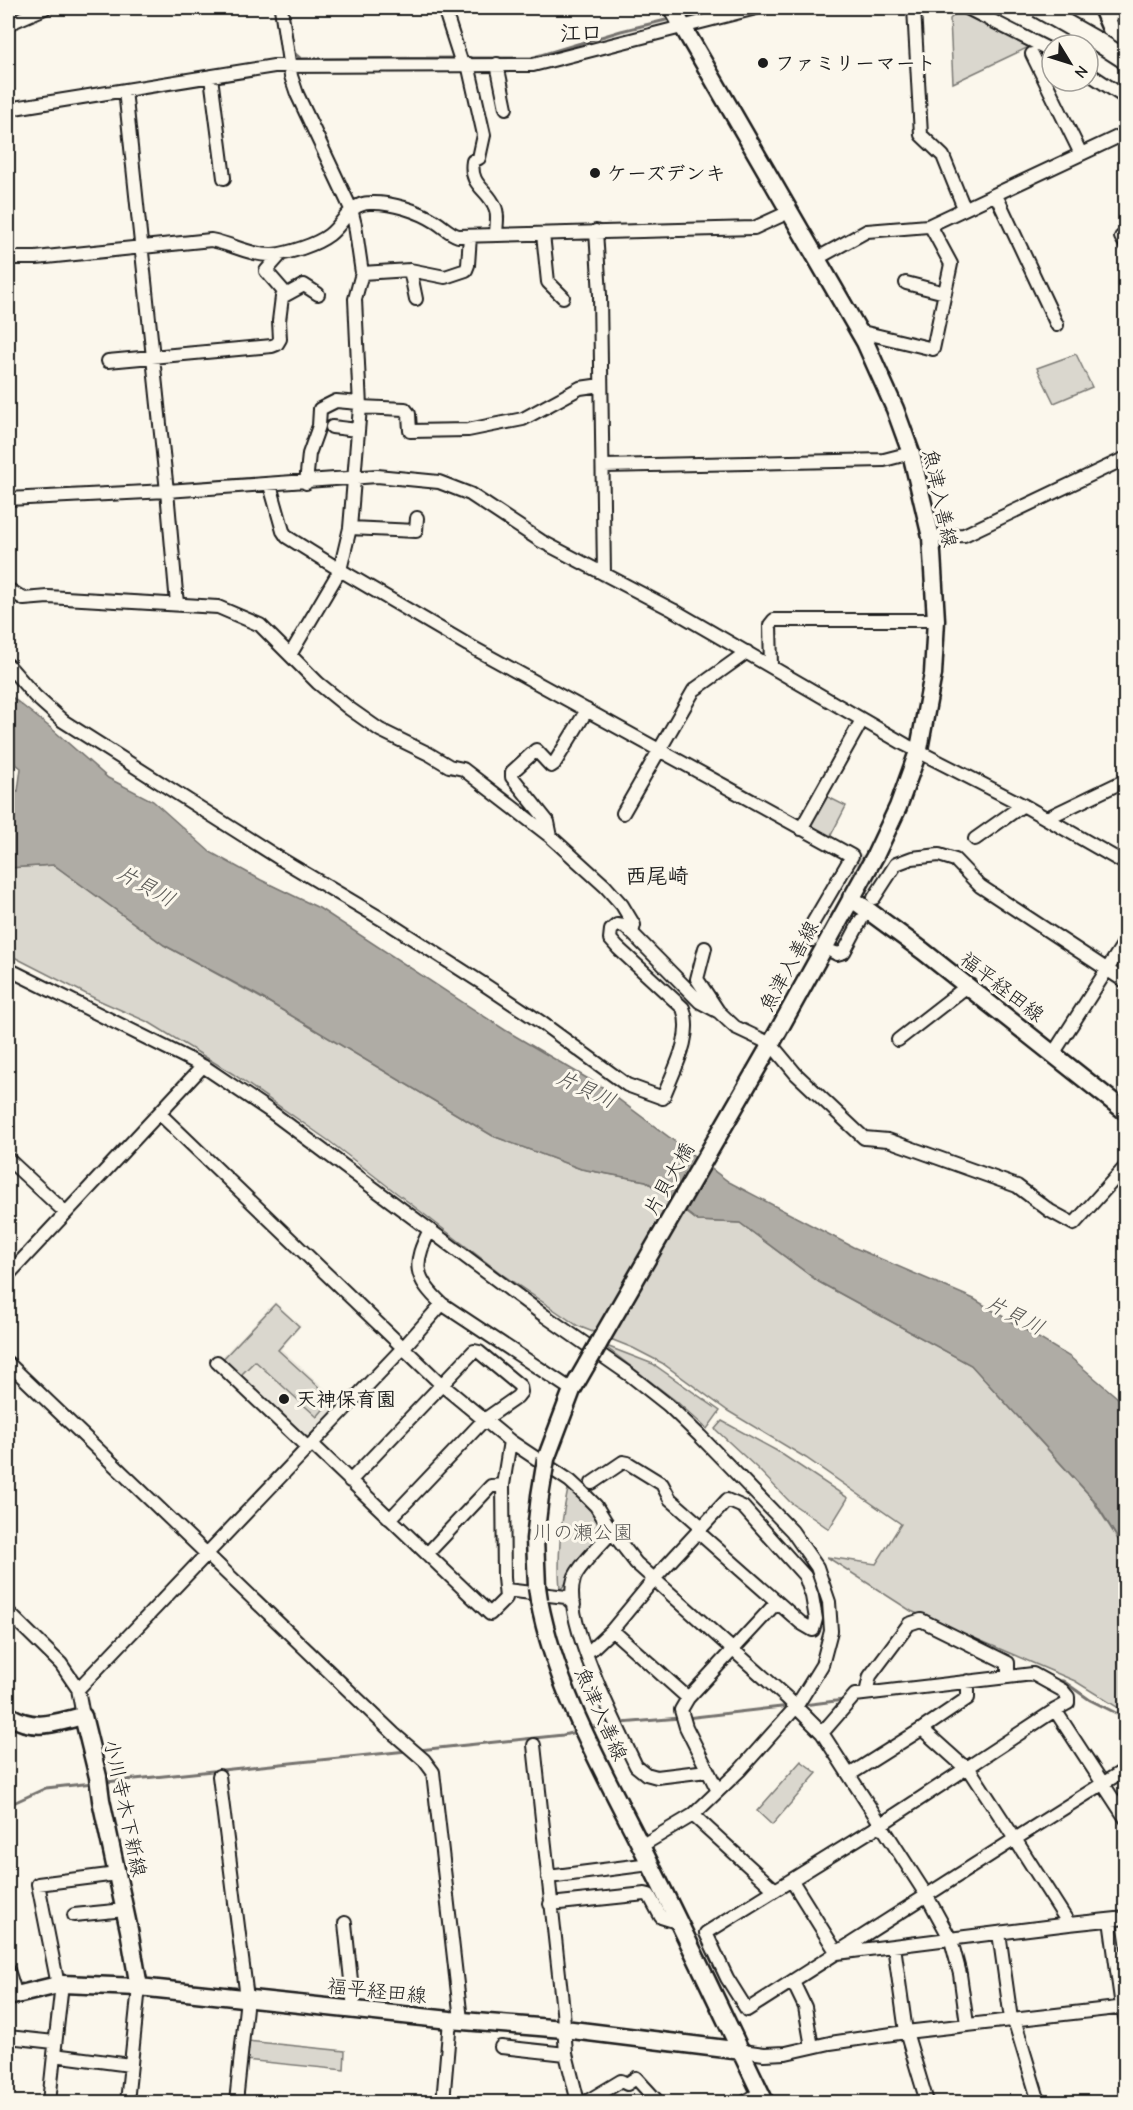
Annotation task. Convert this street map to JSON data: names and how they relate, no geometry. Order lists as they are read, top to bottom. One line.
{"streets":{"main road":["魚津入善線","福平経田線","片貝大橋","小川寺木下新線"]},"crossings":[["魚津入善線","福平経田線"],["魚津入善線","片貝大橋"],["福平経田線","小川寺木下新線"]],"districts":["江口","西尾崎"],"water":["片貝川"],"parks":["川の瀬公園"],"places":["ファミリーマート","ケーズデンキ","天神保育園"],"north":"bottom right"}
